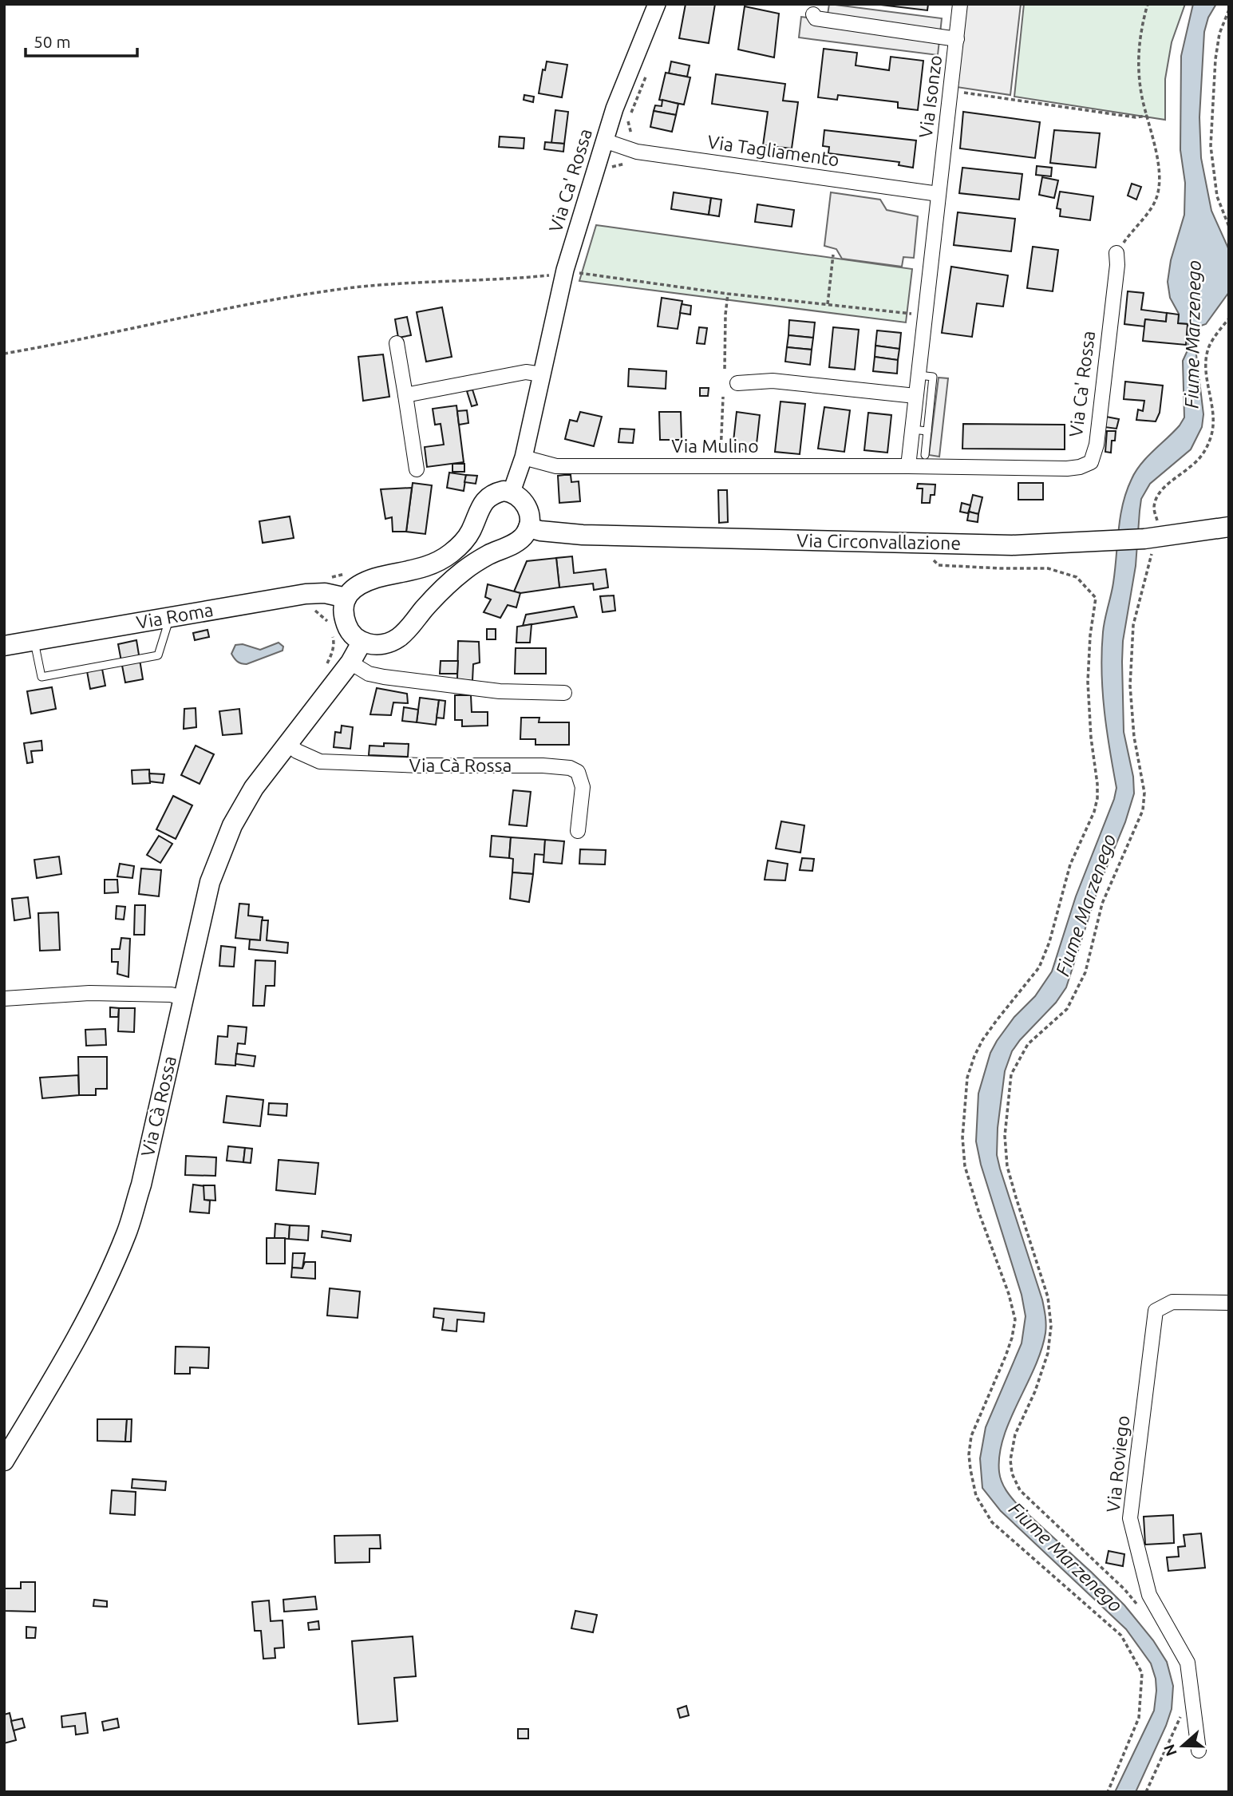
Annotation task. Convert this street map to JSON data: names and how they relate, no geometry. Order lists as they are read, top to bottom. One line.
{"streets":{"main road":["Via Circonvallazione","Via Roma","Via Cà Rossa"],"street":["Via Isonzo","Via Tagliamento","Via Ca' Rossa","Via Mulino","Via Roviego"]},"crossings":[["Via Isonzo","Via Tagliamento"],["Via Tagliamento","Via Ca' Rossa"],["Via Ca' Rossa","Via Mulino"]],"water":["Fiume Marzenego"],"scale_bar":"50 m","north":"left"}
